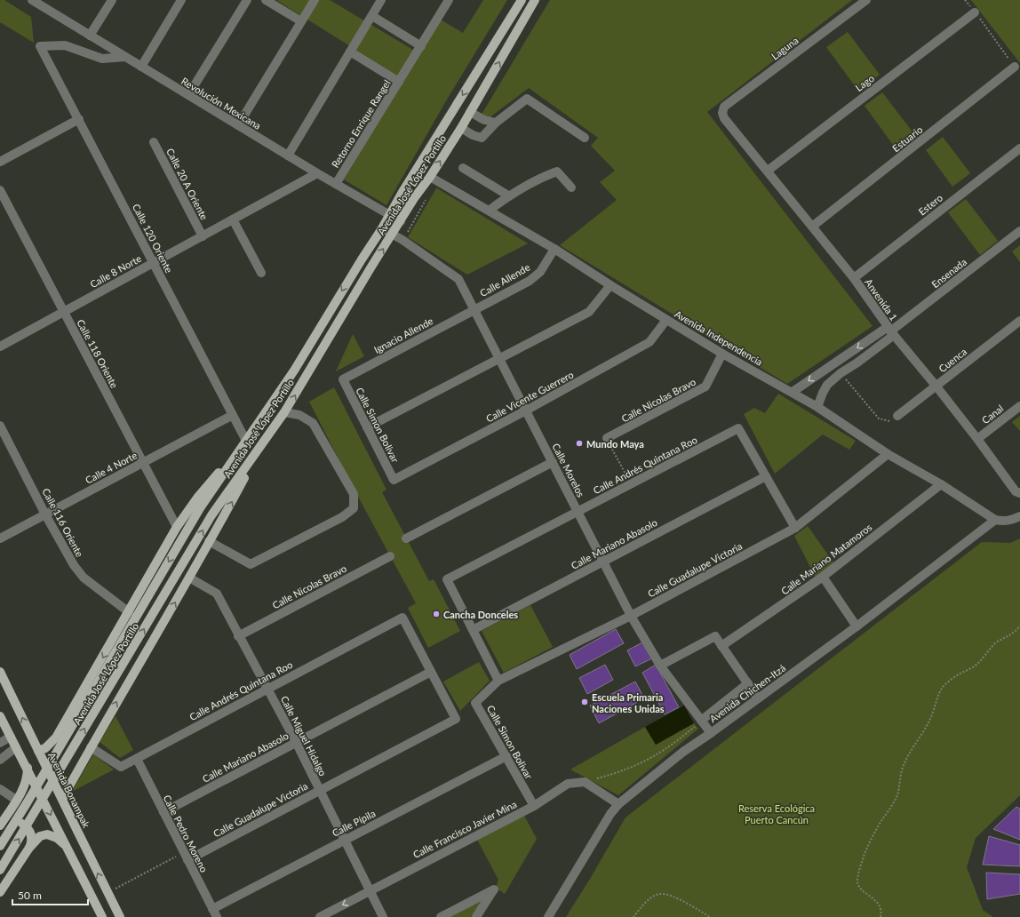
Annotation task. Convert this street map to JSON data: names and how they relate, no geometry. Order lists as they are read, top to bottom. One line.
{"streets":{"main road":["Avenida José López Portillo","Avenida Bonampak"],"street":["Laguna","Lago","Revolución Mexicana","Retorno Enrique Rangel","Estuario","Calle 20 A Oriente","Estero","Calle 120 Oriente","Calle 8 Norte","Ensenada","Calle Allende","Anvenida 1","Ignacio Allende","Avenida Independencia","Calle 118 Oriente","Cuenca","Calle Vicente Guerrero","Calle Nicolas Bravo","Canal","Calle Simon Bolivar","Calle Andrés Quintana Roo","Calle 4 Norte","Calle Morelos","Calle 116 Oriente","Calle Mariano Abasolo","Calle Mariano Matamoros","Calle Guadalupe Victoria","Avenida Chichen-Itzá","Calle Miguel Hidalgo","Calle Pípila","Calle Francisco Javier Mina","Calle Pedro Moreno"]},"crossings":[["Laguna","Anvenida 1"],["Lago","Anvenida 1"],["Revolución Mexicana","Retorno Enrique Rangel"],["Revolución Mexicana","Avenida José López Portillo"],["Revolución Mexicana","Calle 120 Oriente"],["Revolución Mexicana","Calle 8 Norte"],["Estuario","Anvenida 1"],["Calle 20 A Oriente","Calle 8 Norte"],["Avenida José López Portillo","Calle 120 Oriente"],["Avenida José López Portillo","Avenida Independencia"],["Avenida José López Portillo","Calle Morelos"],["Estero","Anvenida 1"],["Calle 120 Oriente","Calle 8 Norte"],["Calle 120 Oriente","Calle 4 Norte"],["Calle 8 Norte","Calle 118 Oriente"],["Ensenada","Anvenida 1"],["Ensenada","Avenida Independencia"],["Calle Allende","Ignacio Allende"],["Calle Allende","Avenida Independencia"],["Calle Allende","Calle Morelos"],["Anvenida 1","Cuenca"],["Anvenida 1","Canal"],["Ignacio Allende","Calle Simon Bolivar"],["Ignacio Allende","Calle Morelos"],["Avenida Independencia","Calle Vicente Guerrero"],["Avenida Independencia","Calle Nicolas Bravo"],["Avenida Independencia","Calle Mariano Matamoros"],["Avenida Independencia","Calle Guadalupe Victoria"],["Avenida Independencia","Avenida Chichen-Itzá"],["Calle 118 Oriente","Calle 4 Norte"],["Calle Vicente Guerrero","Calle Simon Bolivar"],["Calle Vicente Guerrero","Calle Morelos"],["Calle Nicolas Bravo","Calle Miguel Hidalgo"],["Calle Simon Bolivar","Calle Guadalupe Victoria"],["Calle Simon Bolivar","Calle Pípila"],["Calle Simon Bolivar","Calle Francisco Javier Mina"],["Calle Andrés Quintana Roo","Calle Morelos"],["Calle Andrés Quintana Roo","Calle Mariano Abasolo"],["Calle Andrés Quintana Roo","Calle Guadalupe Victoria"],["Calle Andrés Quintana Roo","Calle Miguel Hidalgo"],["Calle Andrés Quintana Roo","Calle Pedro Moreno"],["Calle 4 Norte","Calle 116 Oriente"],["Calle Morelos","Calle Mariano Abasolo"],["Calle Morelos","Calle Guadalupe Victoria"],["Calle Morelos","Avenida Chichen-Itzá"],["Calle Mariano Abasolo","Calle Guadalupe Victoria"],["Calle Mariano Abasolo","Calle Miguel Hidalgo"],["Calle Mariano Abasolo","Calle Pedro Moreno"],["Calle Guadalupe Victoria","Calle Miguel Hidalgo"],["Calle Guadalupe Victoria","Calle Pedro Moreno"],["Calle Miguel Hidalgo","Calle Pípila"],["Calle Miguel Hidalgo","Calle Francisco Javier Mina"],["Calle Pípila","Calle Pedro Moreno"]],"parks":["Reserva Ecológica Puerto Cancún"],"places":["Mundo Maya","Cancha Donceles","Escuela Primaria Naciones Unidas"],"scale_bar":"50 m"}
